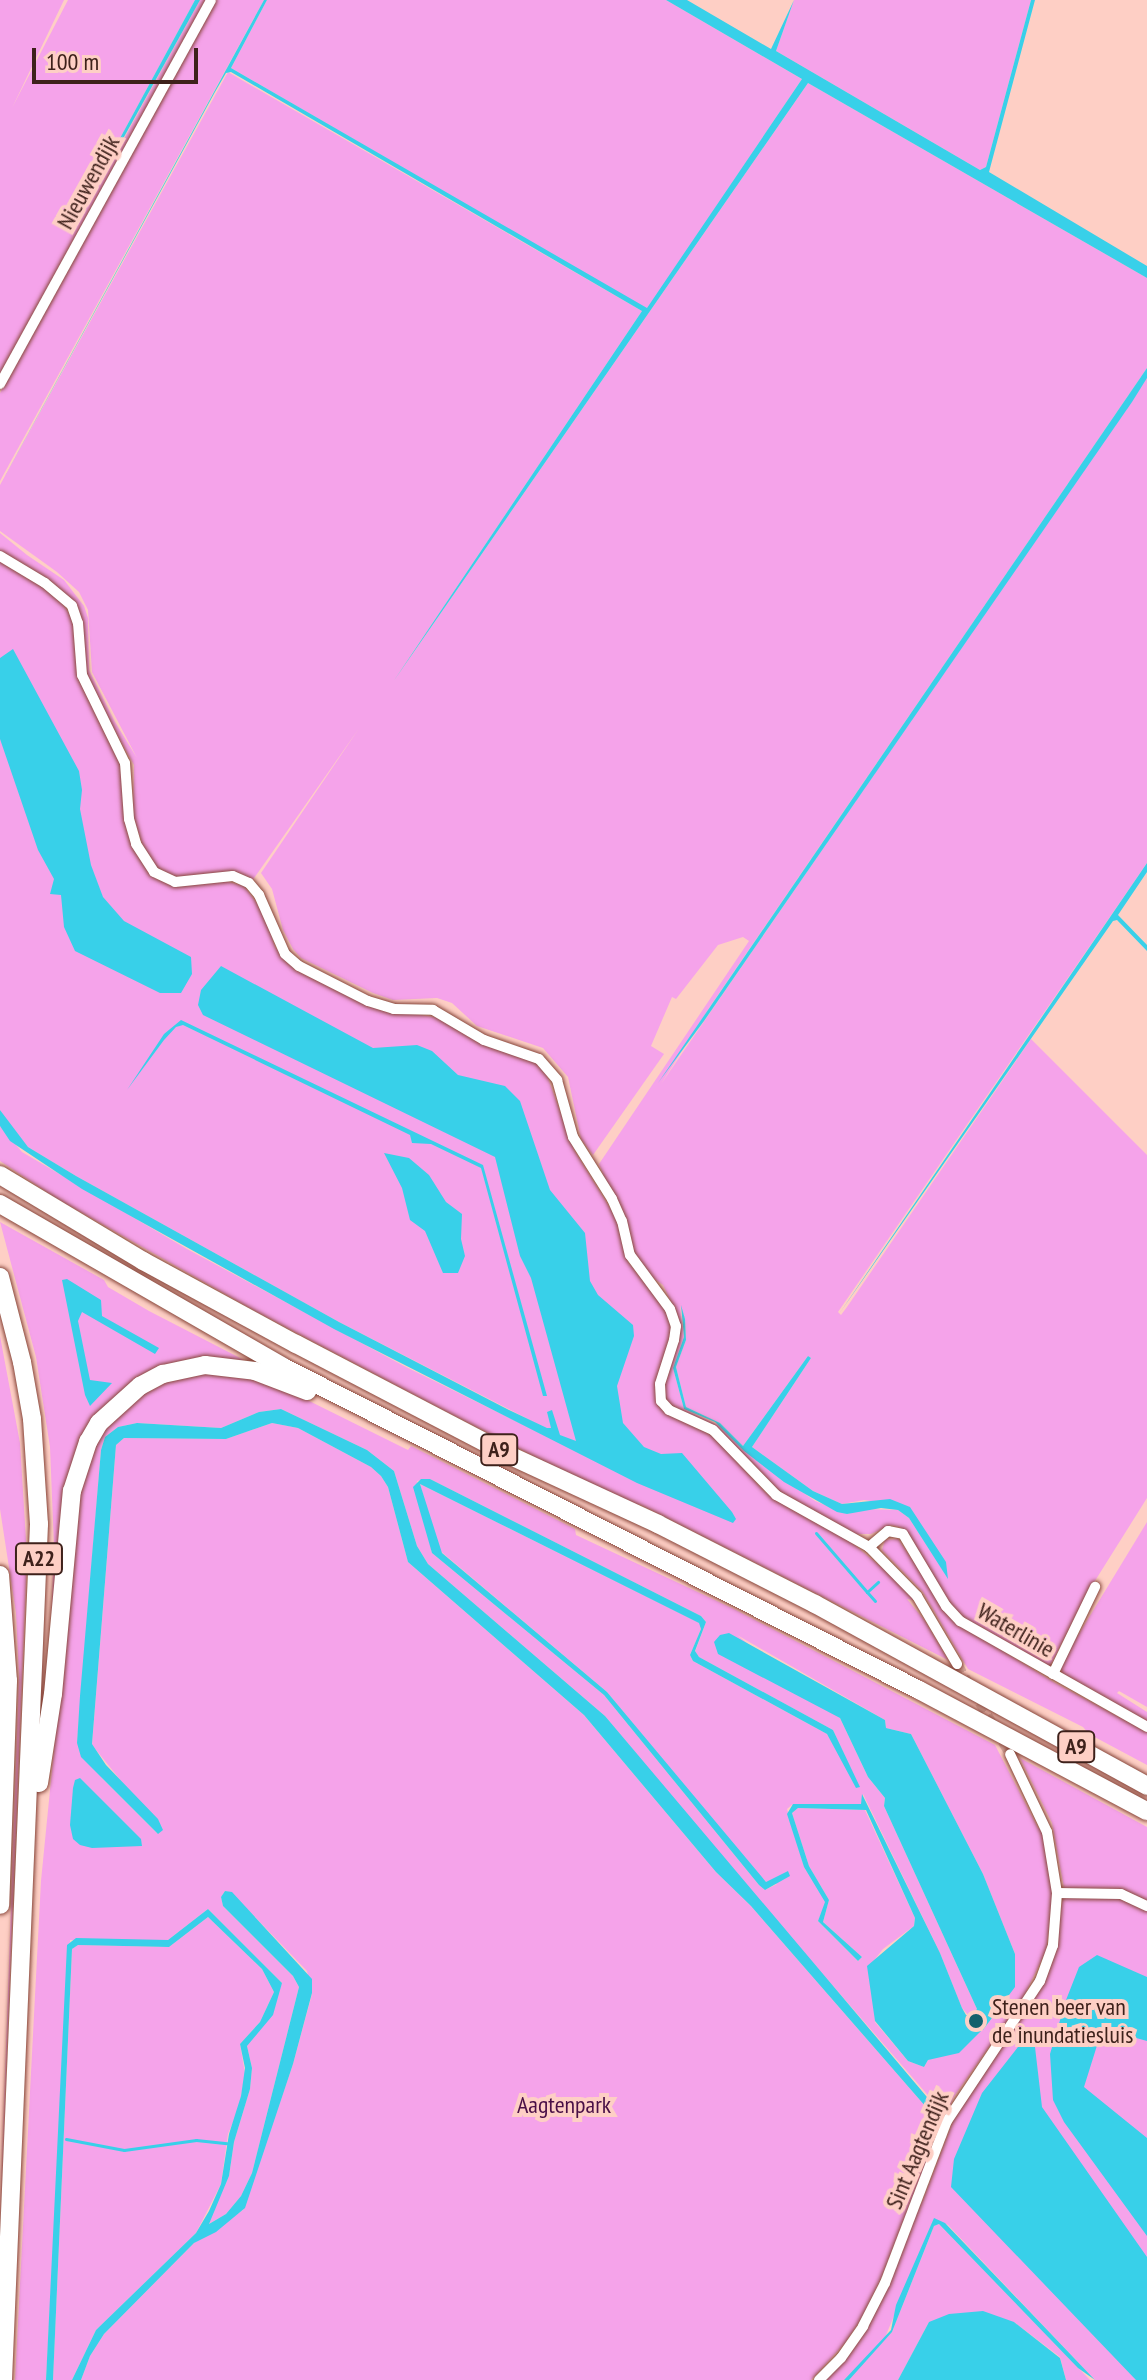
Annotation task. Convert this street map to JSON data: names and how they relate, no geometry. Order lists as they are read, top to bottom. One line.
{"streets":{"highway":["A9","A22"],"street":["Nieuwendijk","Waterlinie","Sint Aagtendijk"]},"crossings":[["A9","A22"]],"parks":["Aagtenpark"],"places":["Stenen beer van de inundatiesluis"],"scale_bar":"100 m"}
